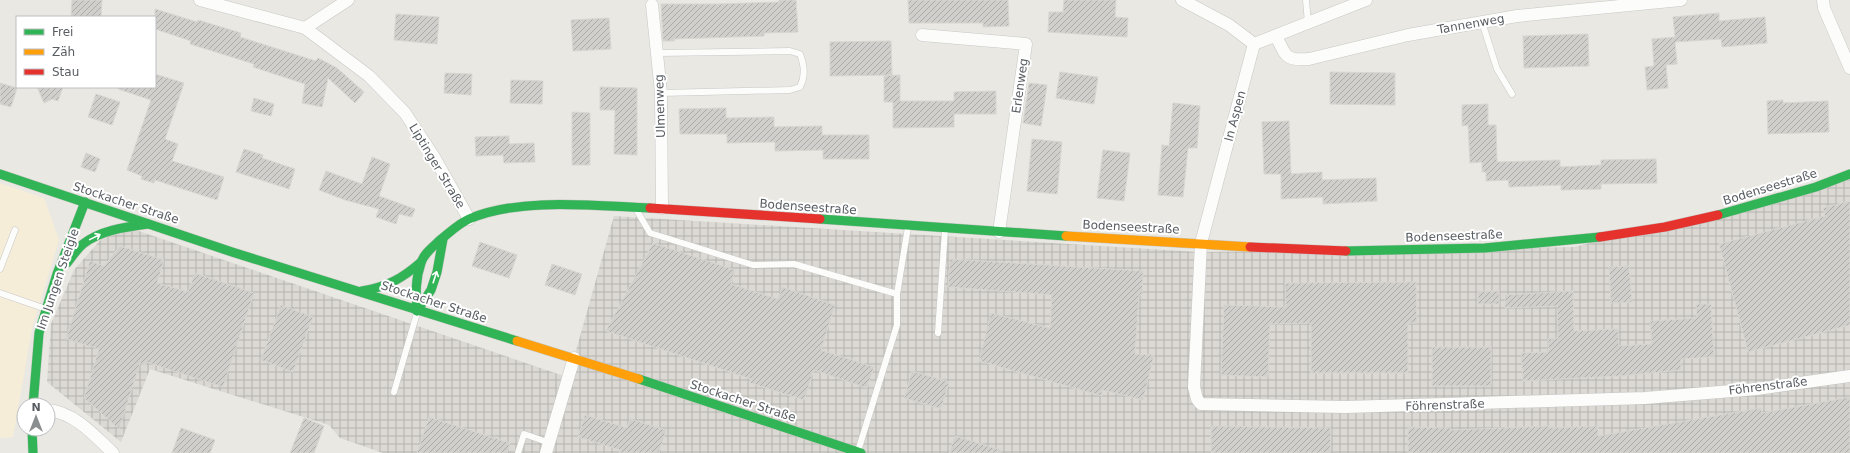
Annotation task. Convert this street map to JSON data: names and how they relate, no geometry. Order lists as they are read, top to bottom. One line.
{"streets":{"street":["Tannenweg","Erlenweg","Ulmenweg","In Aspen","Liptinger Straße","Bodenseestraße","Stockacher Straße","Im Jungen Steigle","Föhrenstraße"]},"crossings":[["Erlenweg","Bodenseestraße"],["Ulmenweg","Bodenseestraße"],["In Aspen","Bodenseestraße"],["In Aspen","Föhrenstraße"],["Liptinger Straße","Bodenseestraße"],["Bodenseestraße","Stockacher Straße"],["Bodenseestraße","Föhrenstraße"],["Stockacher Straße","Im Jungen Steigle"]],"legend":["Frei","Zäh","Stau"],"north":"top"}
